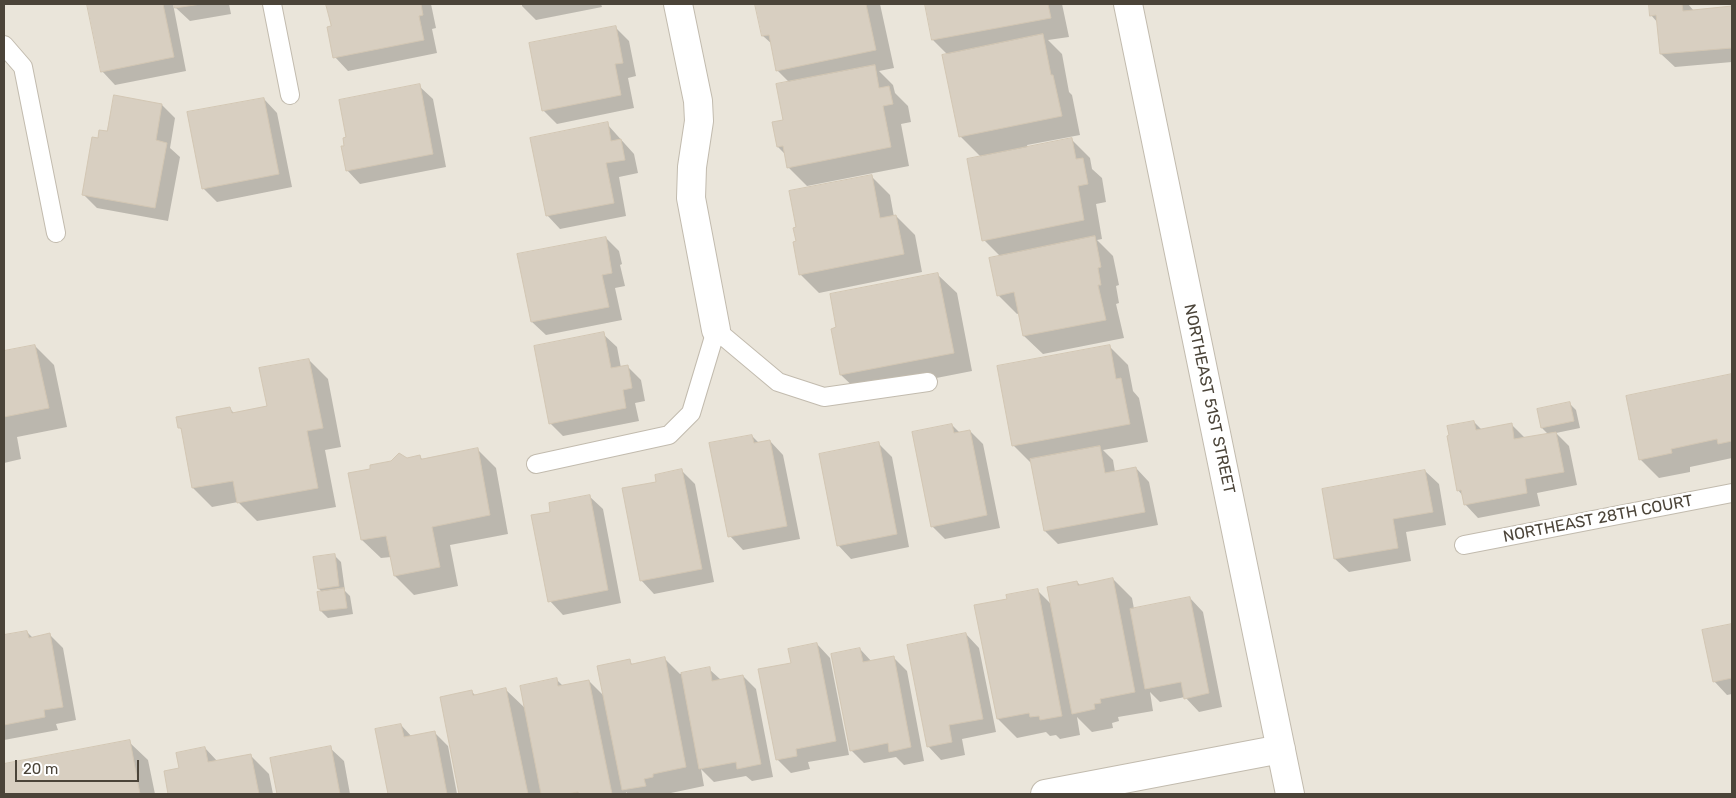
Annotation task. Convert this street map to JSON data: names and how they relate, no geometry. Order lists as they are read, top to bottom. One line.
{"streets":{"street":["NORTHEAST 51ST STREET"],"lane":["NORTHEAST 28TH COURT"]},"scale_bar":"20 m"}
